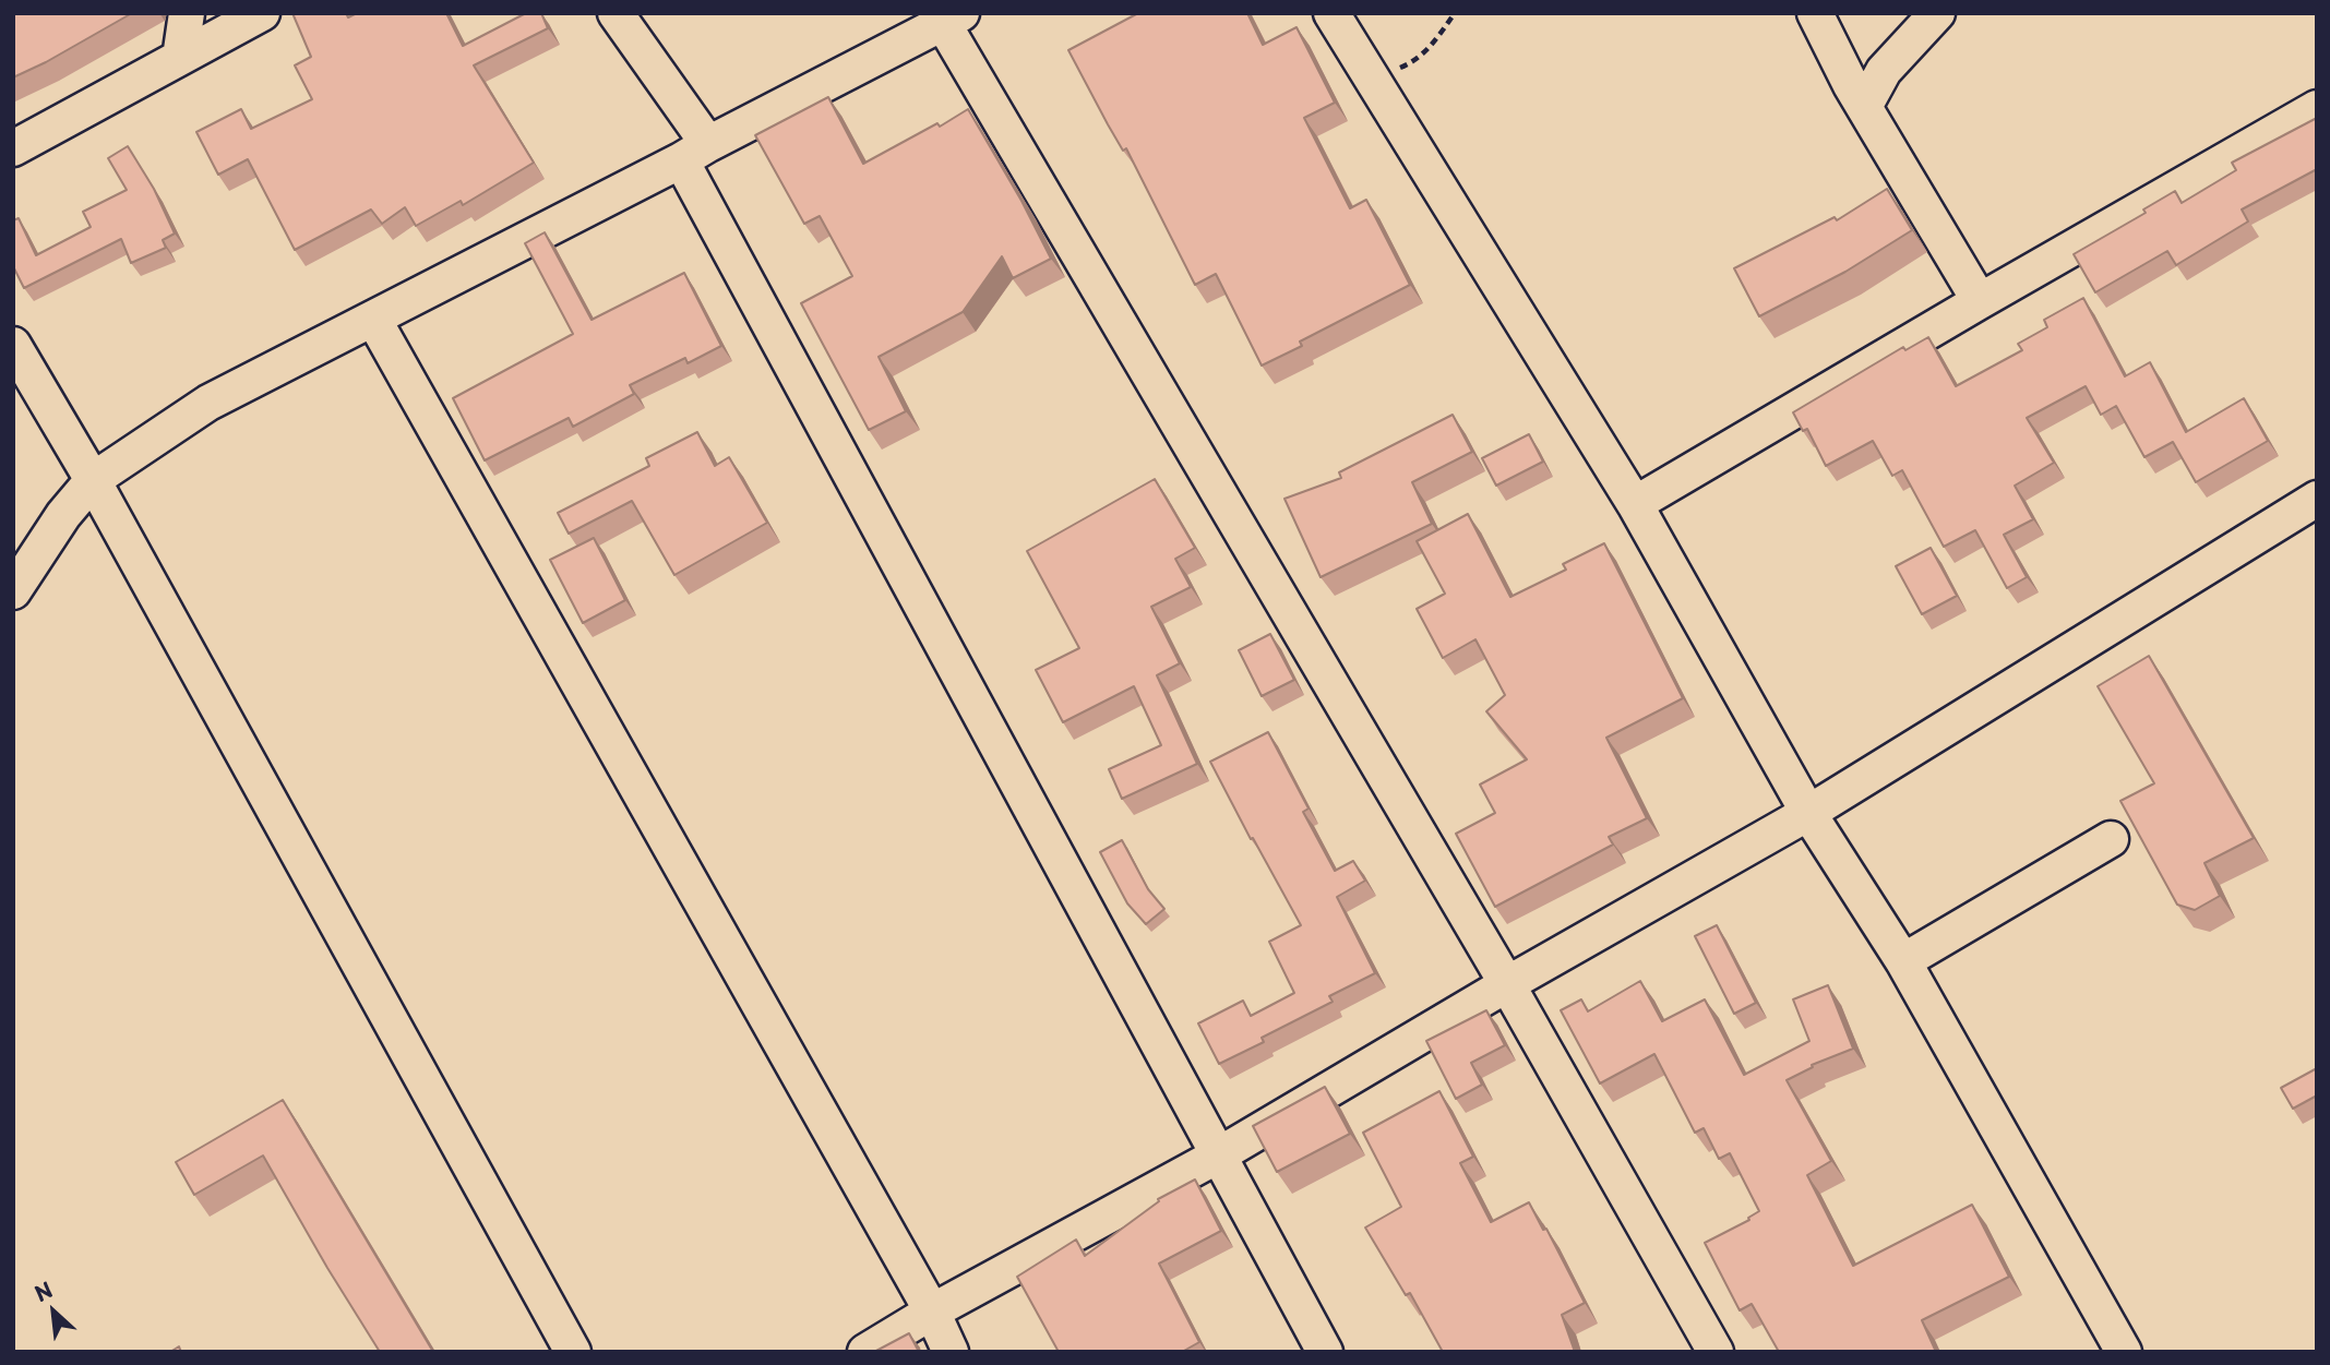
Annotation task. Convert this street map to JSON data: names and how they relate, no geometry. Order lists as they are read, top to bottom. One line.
{"north":"top left"}
